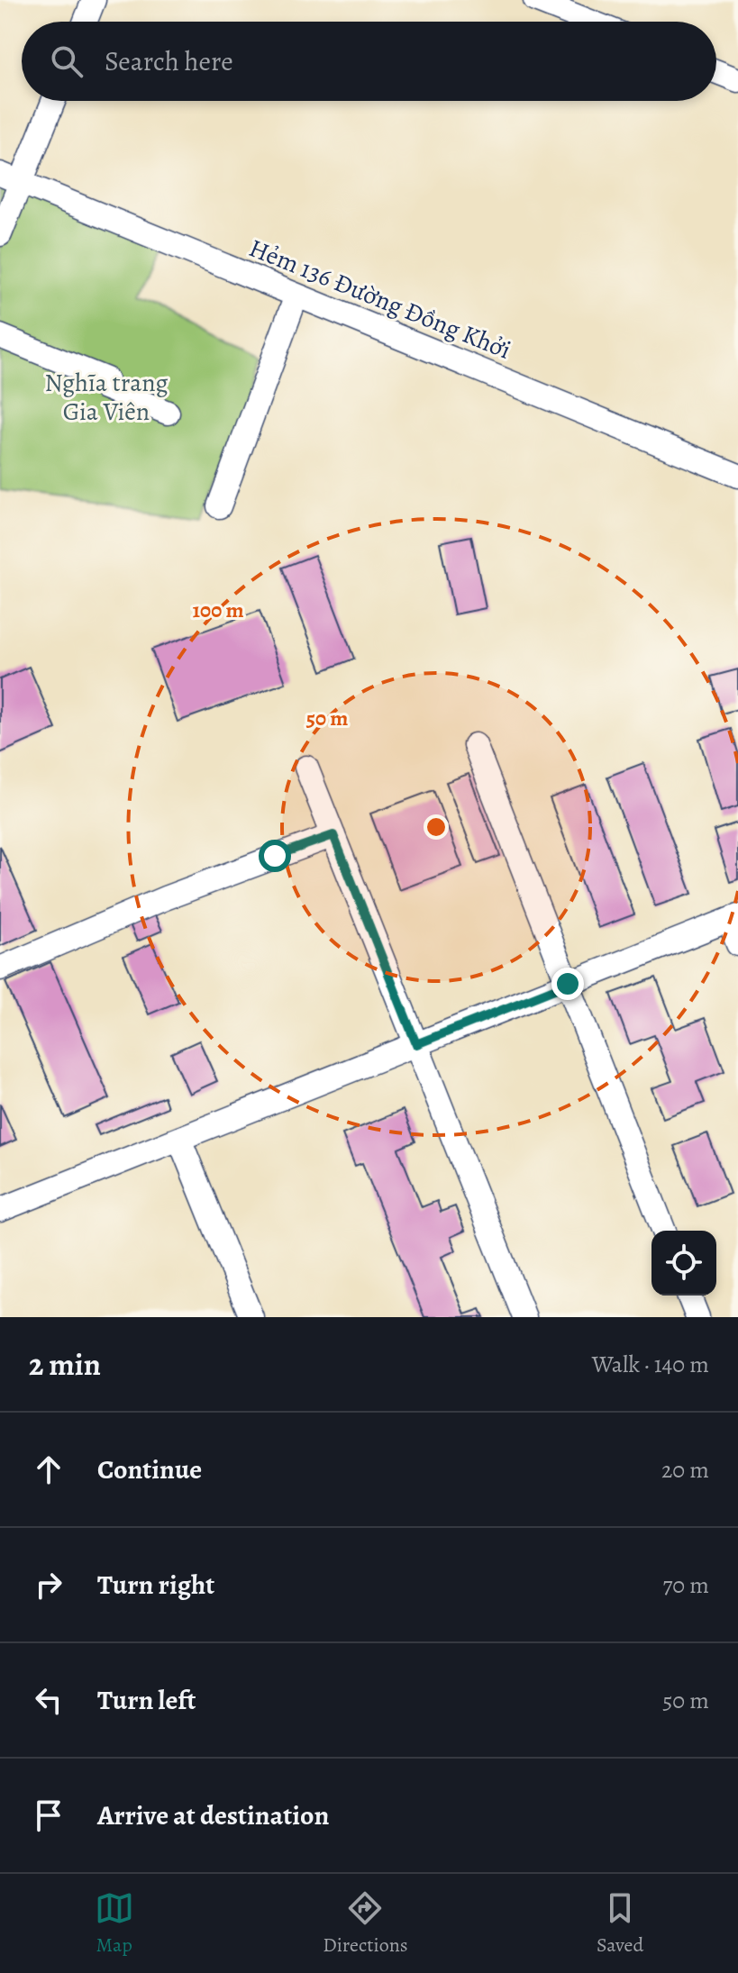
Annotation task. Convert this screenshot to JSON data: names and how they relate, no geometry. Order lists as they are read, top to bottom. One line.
{"streets":{"street":["Hẻm 136 Đường Đồng Khởi"]},"parks":["Nghĩa trang Gia Viên"],"page":{"search":"Search here","heading":["2 min","Walk · 140 m"],"list":[["Continue","20 m"],["Turn right","70 m"],["Turn left","50 m"],"Arrive at destination"],"nav":["Map","Directions","Saved"]},"rings":["100 m","50 m"]}
